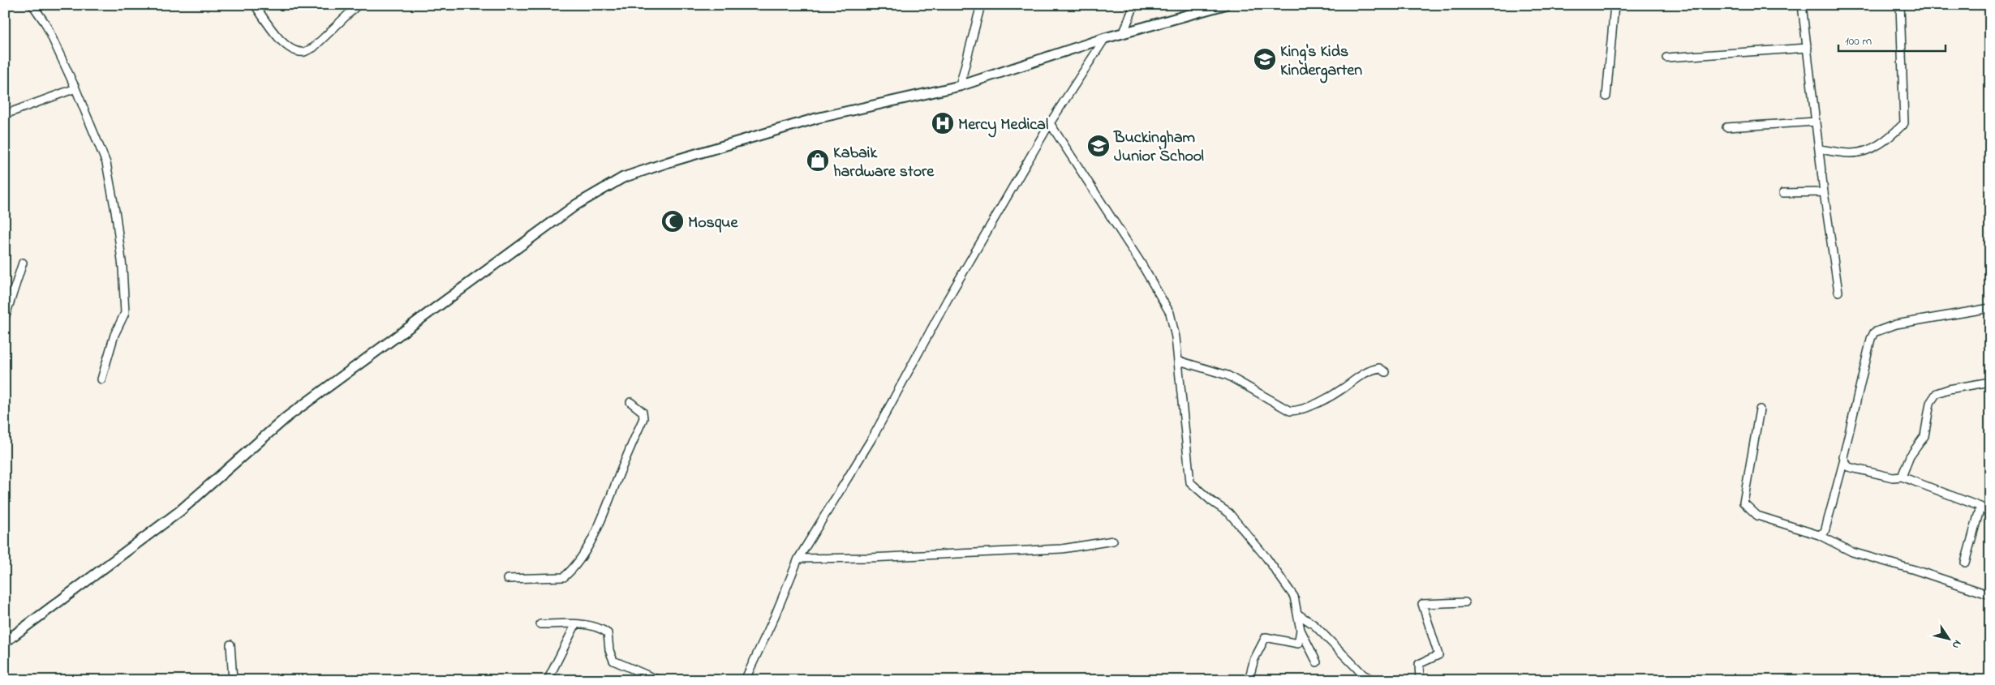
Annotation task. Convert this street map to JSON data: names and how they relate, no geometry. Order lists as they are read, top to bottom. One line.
{"places":{"school or university":["King's Kids Kindergarten","Buckingham Junior School"],"hospital":["Mercy Medical"],"shop":["Kabaik hardware store"],"mosque":["Mosque"]},"scale_bar":"100 m","north":"bottom right"}
